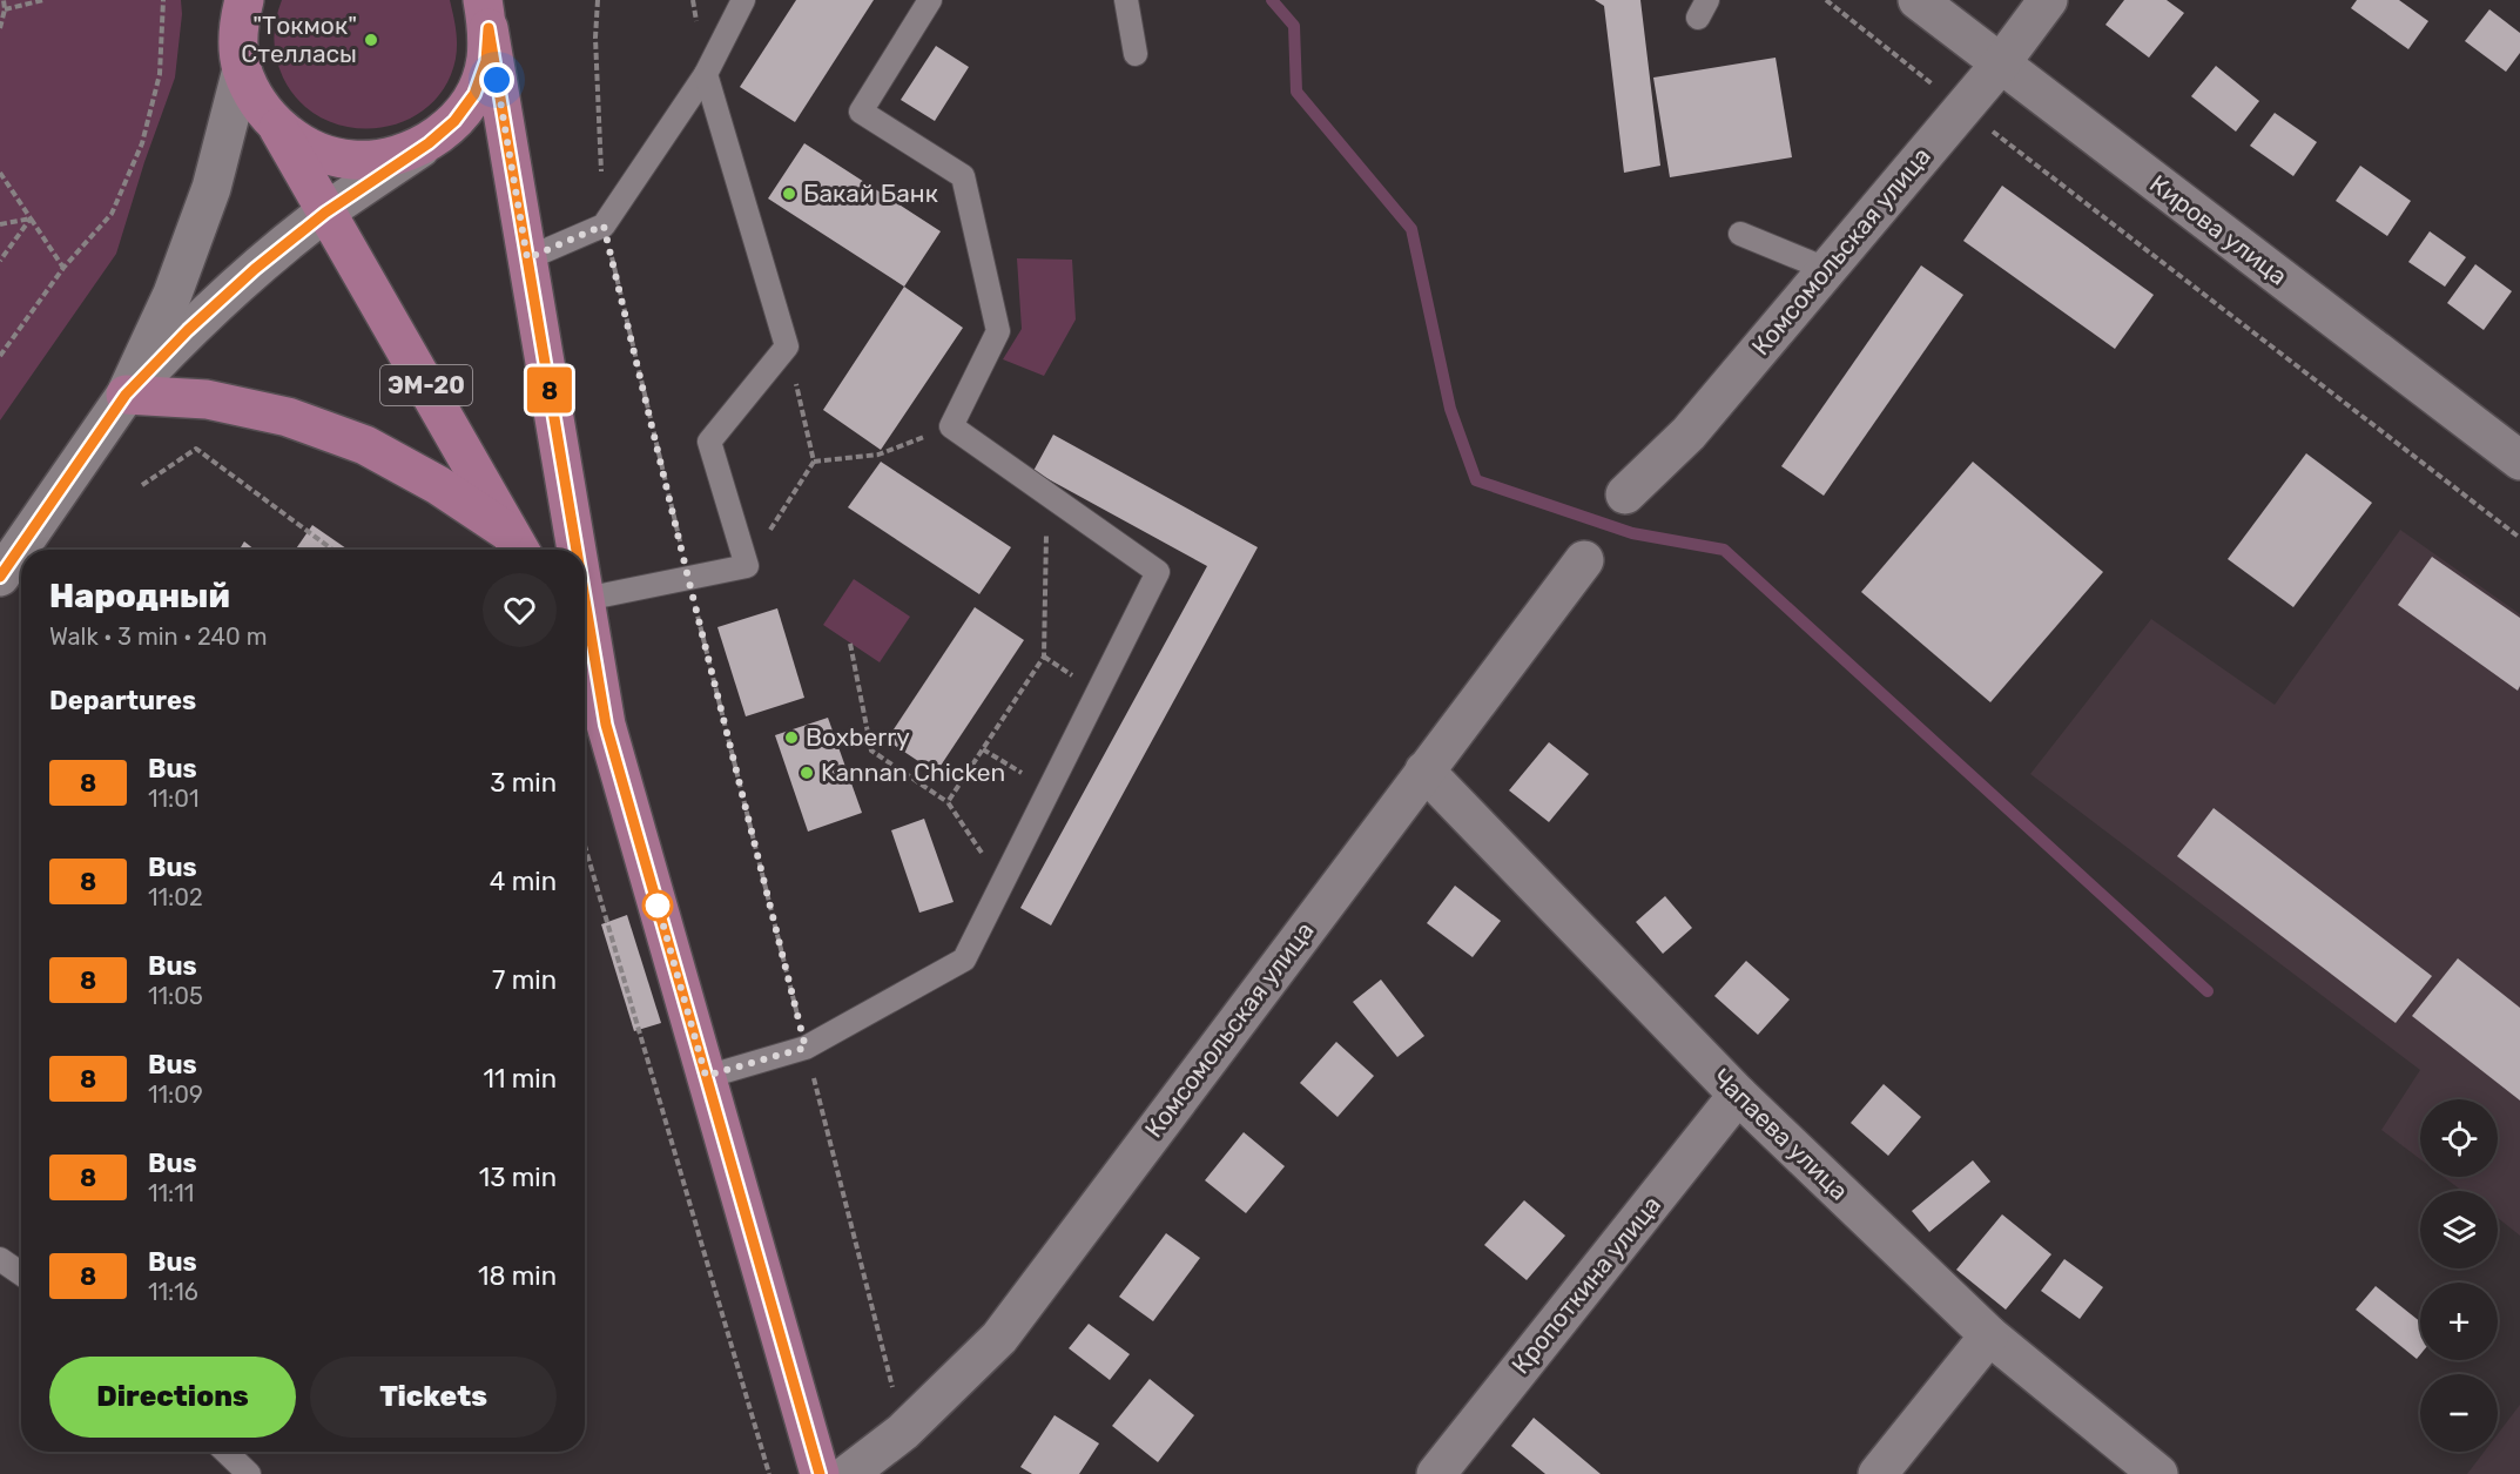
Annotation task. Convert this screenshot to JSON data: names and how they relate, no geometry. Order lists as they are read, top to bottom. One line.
{"streets":{"main road":["ЭМ-20"],"street":["Кирова улица","Комсомольская улица","Чапаева улица","Кропоткина улица"]},"crossings":[["Кирова улица","Комсомольская улица"],["Комсомольская улица","Чапаева улица"],["Чапаева улица","Кропоткина улица"]],"places":["\"Токмок\" Стелласы","Бакай Банк","Boxberry","Kannan Chicken"],"lines":["bus line 8"],"page":{"on_map":"8","heading":[["Народный","Walk · 3 min · 240 m"],"Departures"],"list":[{"mark":"8","name":"Bus","note":"11:01","value":"3 min"},{"mark":"8","name":"Bus","note":"11:02","value":"4 min"},{"mark":"8","name":"Bus","note":"11:05","value":"7 min"},{"mark":"8","name":"Bus","note":"11:09","value":"11 min"},{"mark":"8","name":"Bus","note":"11:11","value":"13 min"},{"mark":"8","name":"Bus","note":"11:16","value":"18 min"}],"map_buttons":["+","−"],"buttons":["Directions","Tickets"]}}
